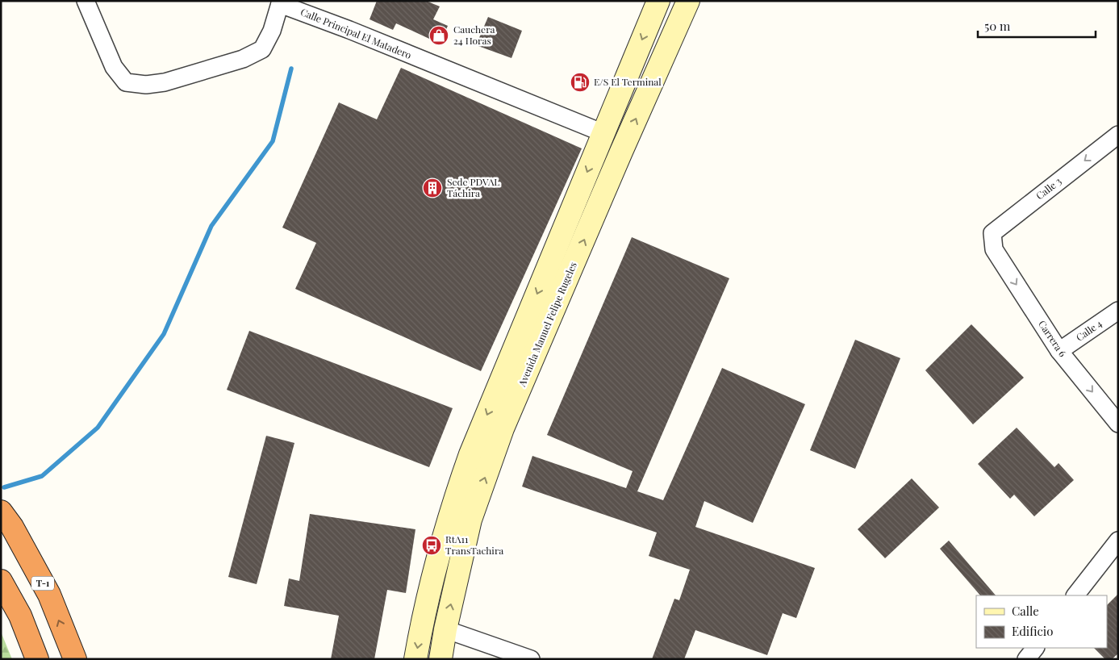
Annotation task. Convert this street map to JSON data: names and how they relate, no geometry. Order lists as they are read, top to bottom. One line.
{"streets":{"highway":["T-1"],"street":["Calle Principal El Matadero","Calle 3","Avenida Manuel Felipe Rugeles","Calle 4","Carrera 6"]},"crossings":[["Calle 3","Carrera 6"],["Calle 4","Carrera 6"]],"one_way":["Calle 3","Carrera 6"],"places":{"shop":["Cauchera 24 Horas"],"fuel station":["E/S El Terminal"],"building":["Sede PDVAL Táchira"],"bus stop":["RtA11 TransTachira"]},"legend":["Calle","Edificio"],"scale_bar":"50 m"}
